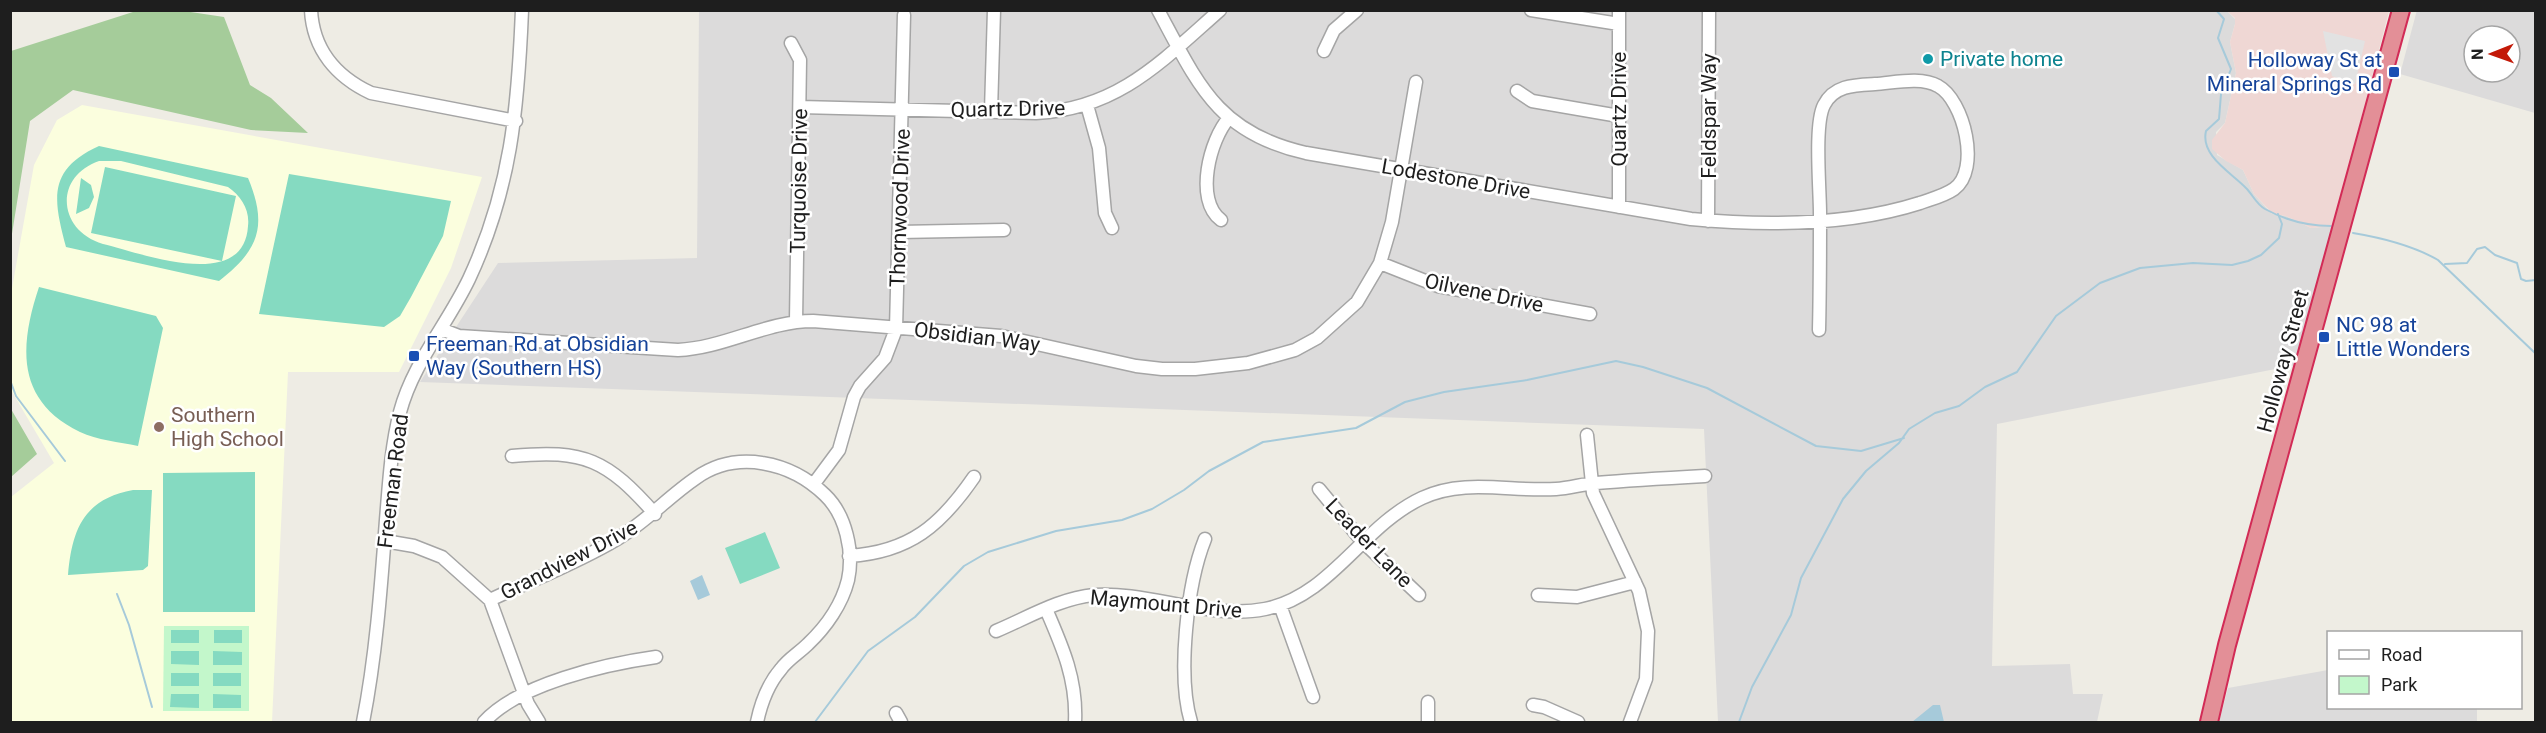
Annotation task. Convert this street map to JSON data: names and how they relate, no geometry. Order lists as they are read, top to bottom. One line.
{"streets":{"highway":["Holloway Street"],"street":["Quartz Drive","Feldspar Way","Lodestone Drive","Turquoise Drive","Thornwood Drive","Oilvene Drive","Obsidian Way","Freeman Road","Leader Lane","Grandview Drive","Maymount Drive"]},"crossings":[["Quartz Drive","Lodestone Drive"],["Quartz Drive","Turquoise Drive"],["Quartz Drive","Thornwood Drive"],["Feldspar Way","Lodestone Drive"],["Lodestone Drive","Obsidian Way"],["Turquoise Drive","Obsidian Way"],["Thornwood Drive","Obsidian Way"],["Thornwood Drive","Grandview Drive"],["Oilvene Drive","Obsidian Way"],["Obsidian Way","Freeman Road"],["Leader Lane","Maymount Drive"]],"places":{"other":["Private home","Southern High School"],"transit":["Holloway St at Mineral Springs Rd","NC 98 at Little Wonders","Freeman Rd at Obsidian Way (Southern HS)"]},"legend":["Road","Park"],"north":"left"}
